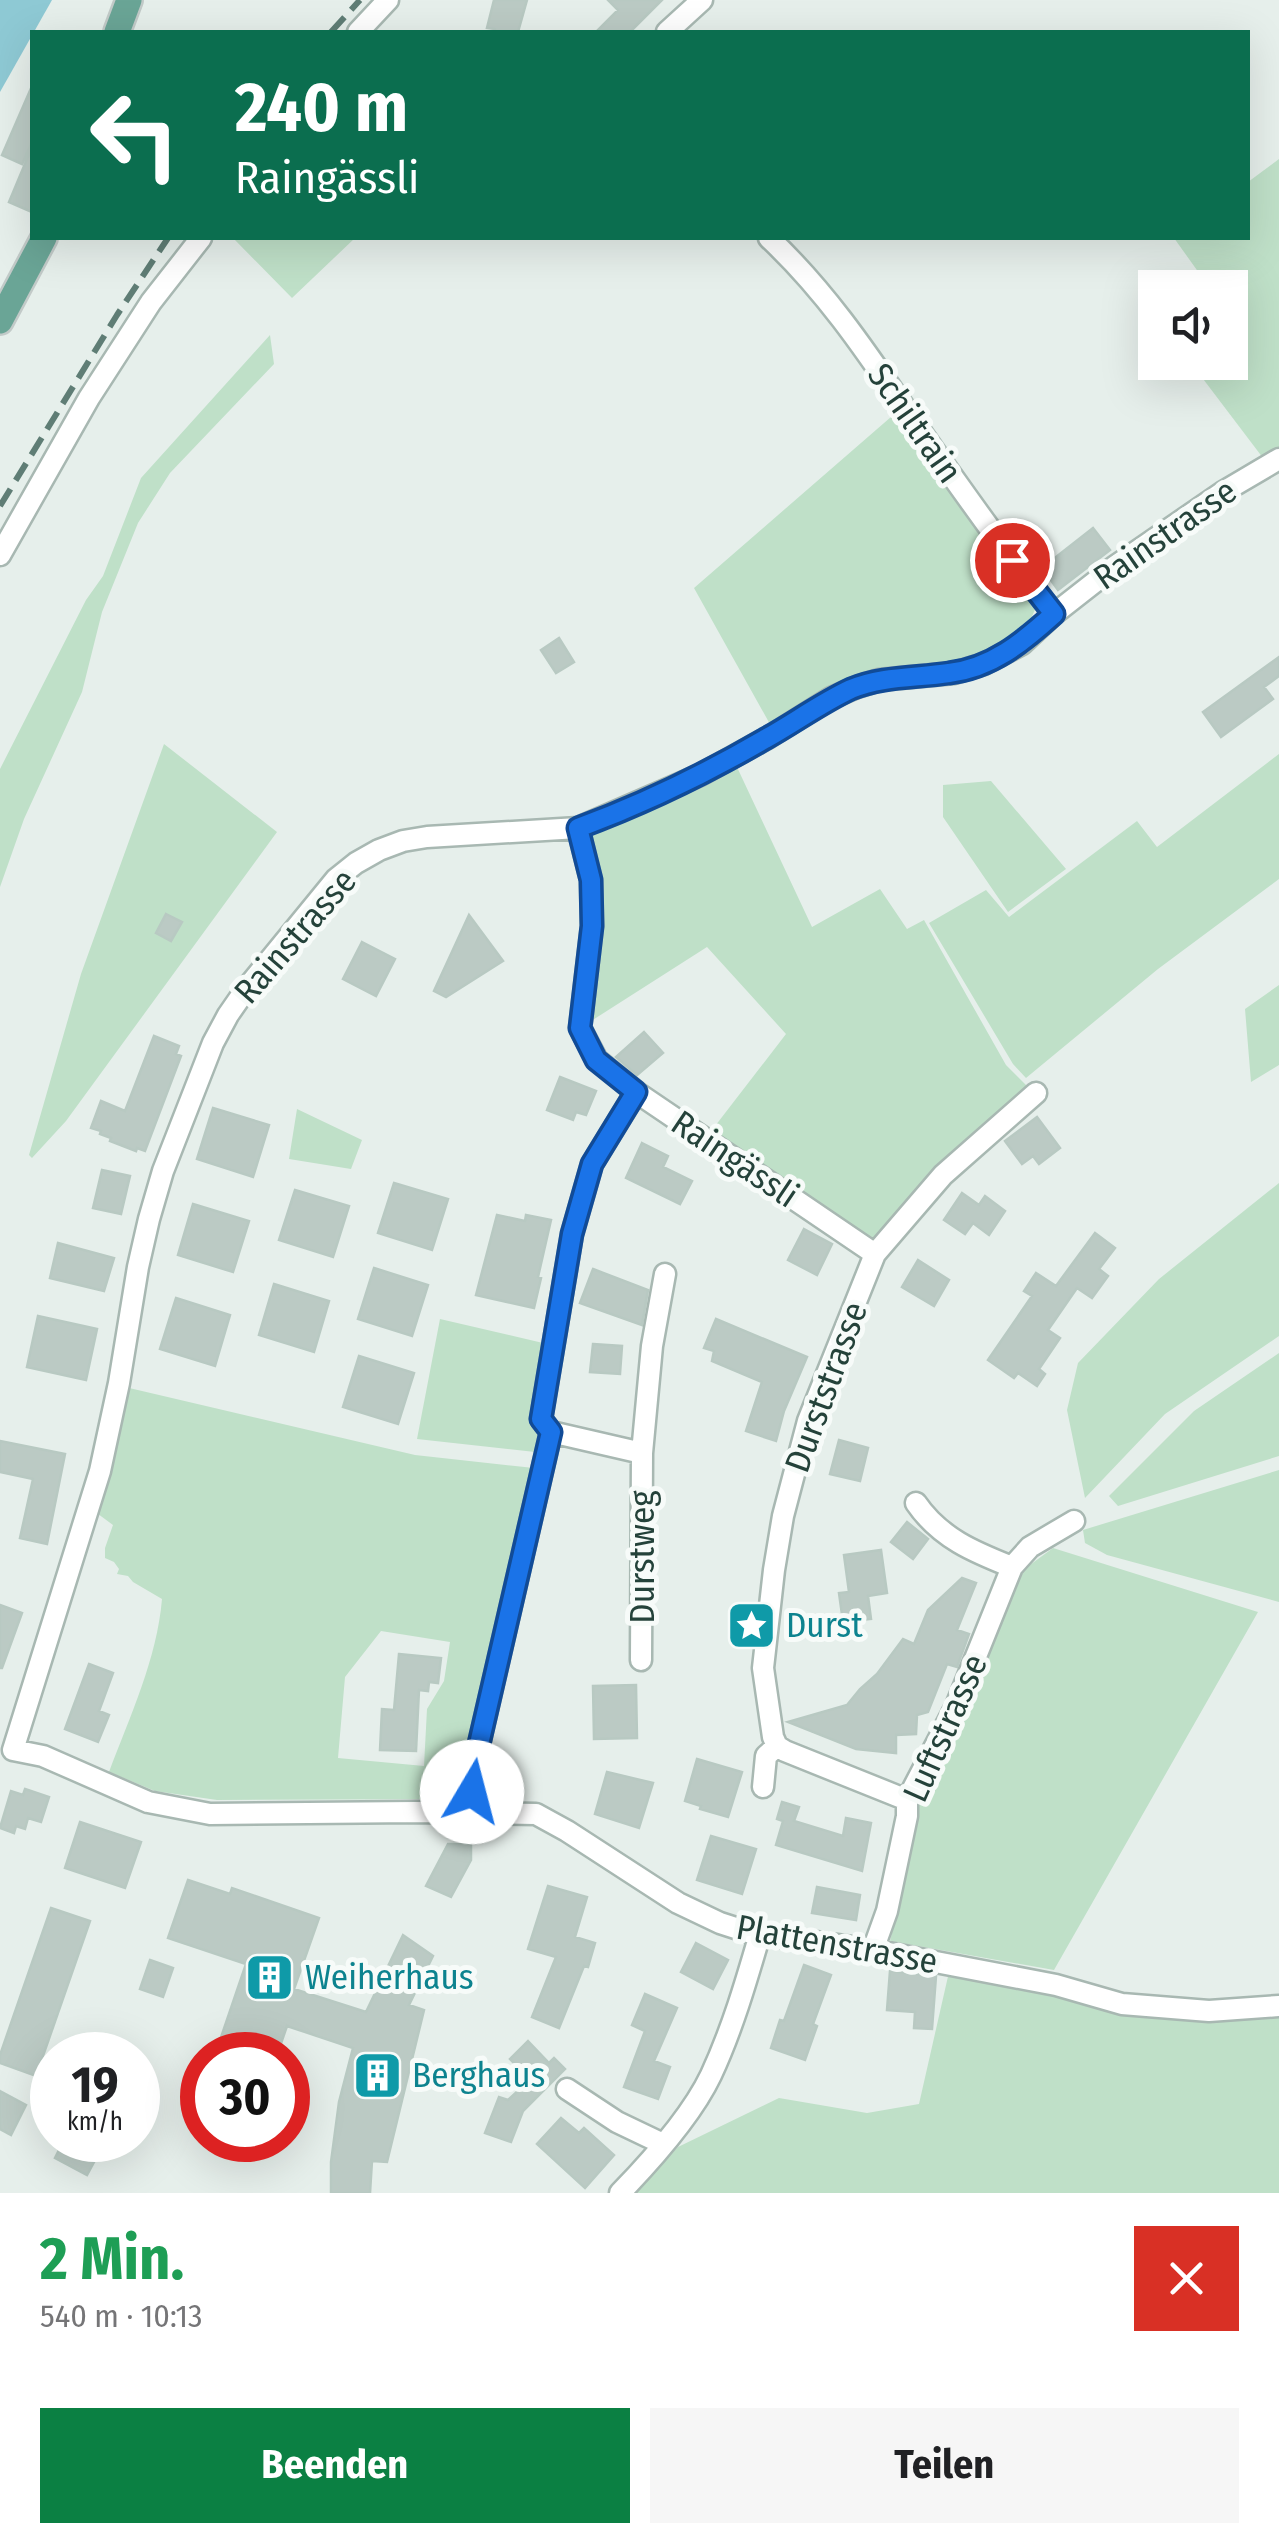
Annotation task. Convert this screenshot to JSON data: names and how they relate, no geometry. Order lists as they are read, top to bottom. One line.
{"streets":{"street":["Schiltrain","Rainstrasse","Raingässli","Durststrasse","Durstweg","Luftstrasse","Plattenstrasse"]},"crossings":[["Schiltrain","Rainstrasse"],["Rainstrasse","Raingässli"],["Rainstrasse","Plattenstrasse"],["Raingässli","Durststrasse"],["Luftstrasse","Plattenstrasse"]],"places":{"place":["Durst"],"building":["Weiherhaus","Berghaus"]},"page":{"turn":["240 m","Raingässli"],"speed":"19 km/h","limit":"30","heading":["2 Min.","540 m · 10:13"],"buttons":["Beenden","Teilen"]}}
